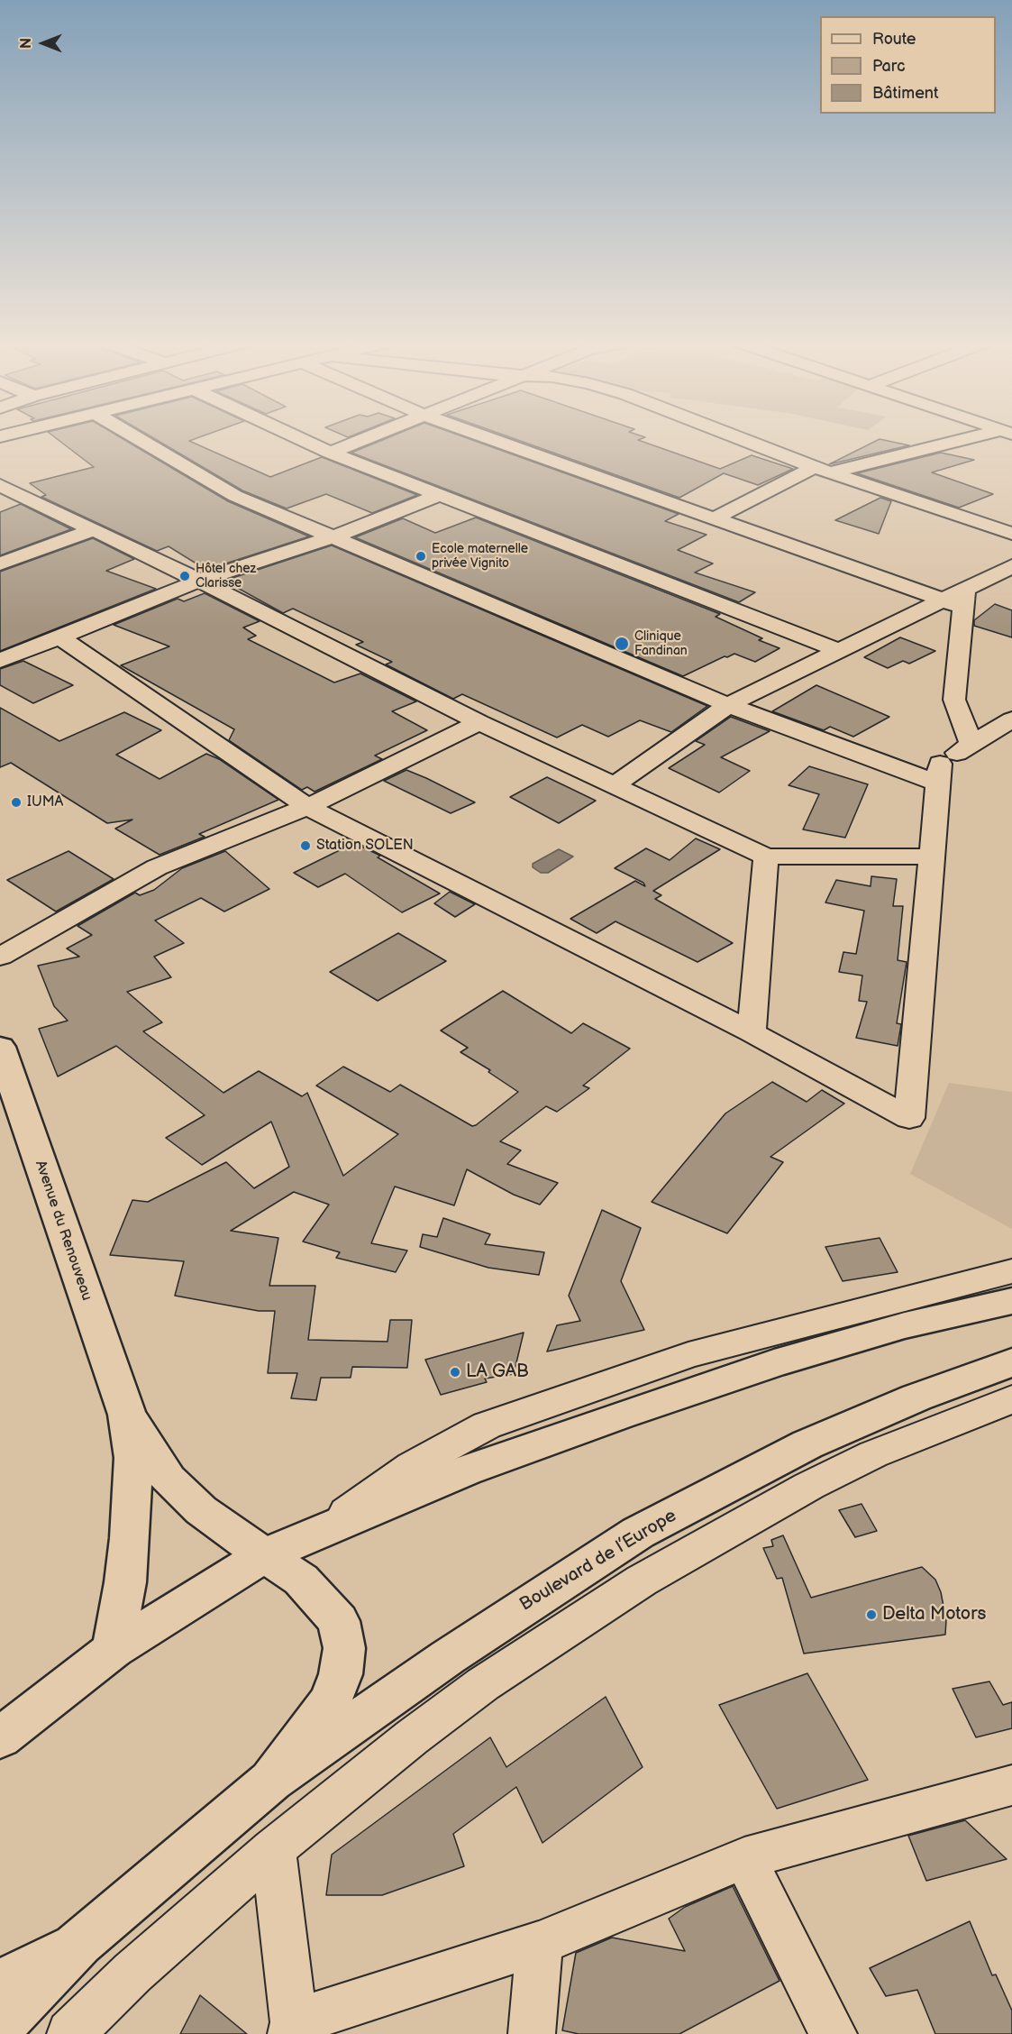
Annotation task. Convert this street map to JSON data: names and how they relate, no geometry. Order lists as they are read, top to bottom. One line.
{"streets":{"main road":["Avenue du Renouveau","Boulevard de l’Europe"]},"crossings":[["Avenue du Renouveau","Boulevard de l’Europe"]],"places":["Ecole maternelle privée Vignito","Hôtel chez Clarisse","Clinique Fandinan","IUMA","Station SOLEN","LA GAB","Delta Motors"],"legend":["Route","Parc","Bâtiment"],"north":"left"}
